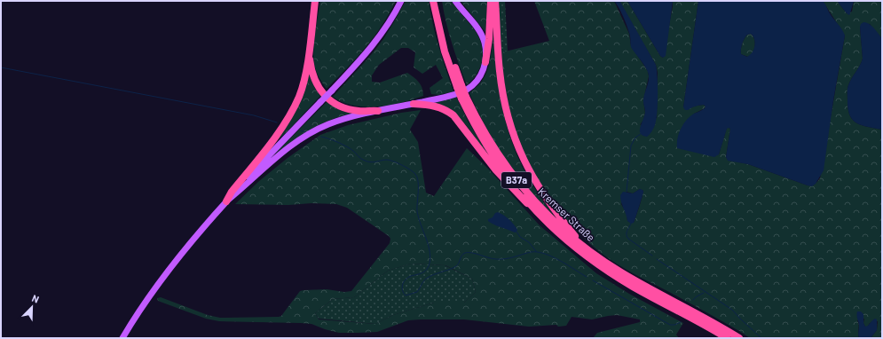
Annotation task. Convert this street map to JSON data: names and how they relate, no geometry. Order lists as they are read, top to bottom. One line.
{"streets":{"highway":["B37a","Kremser Straße"]},"north":"top right"}
